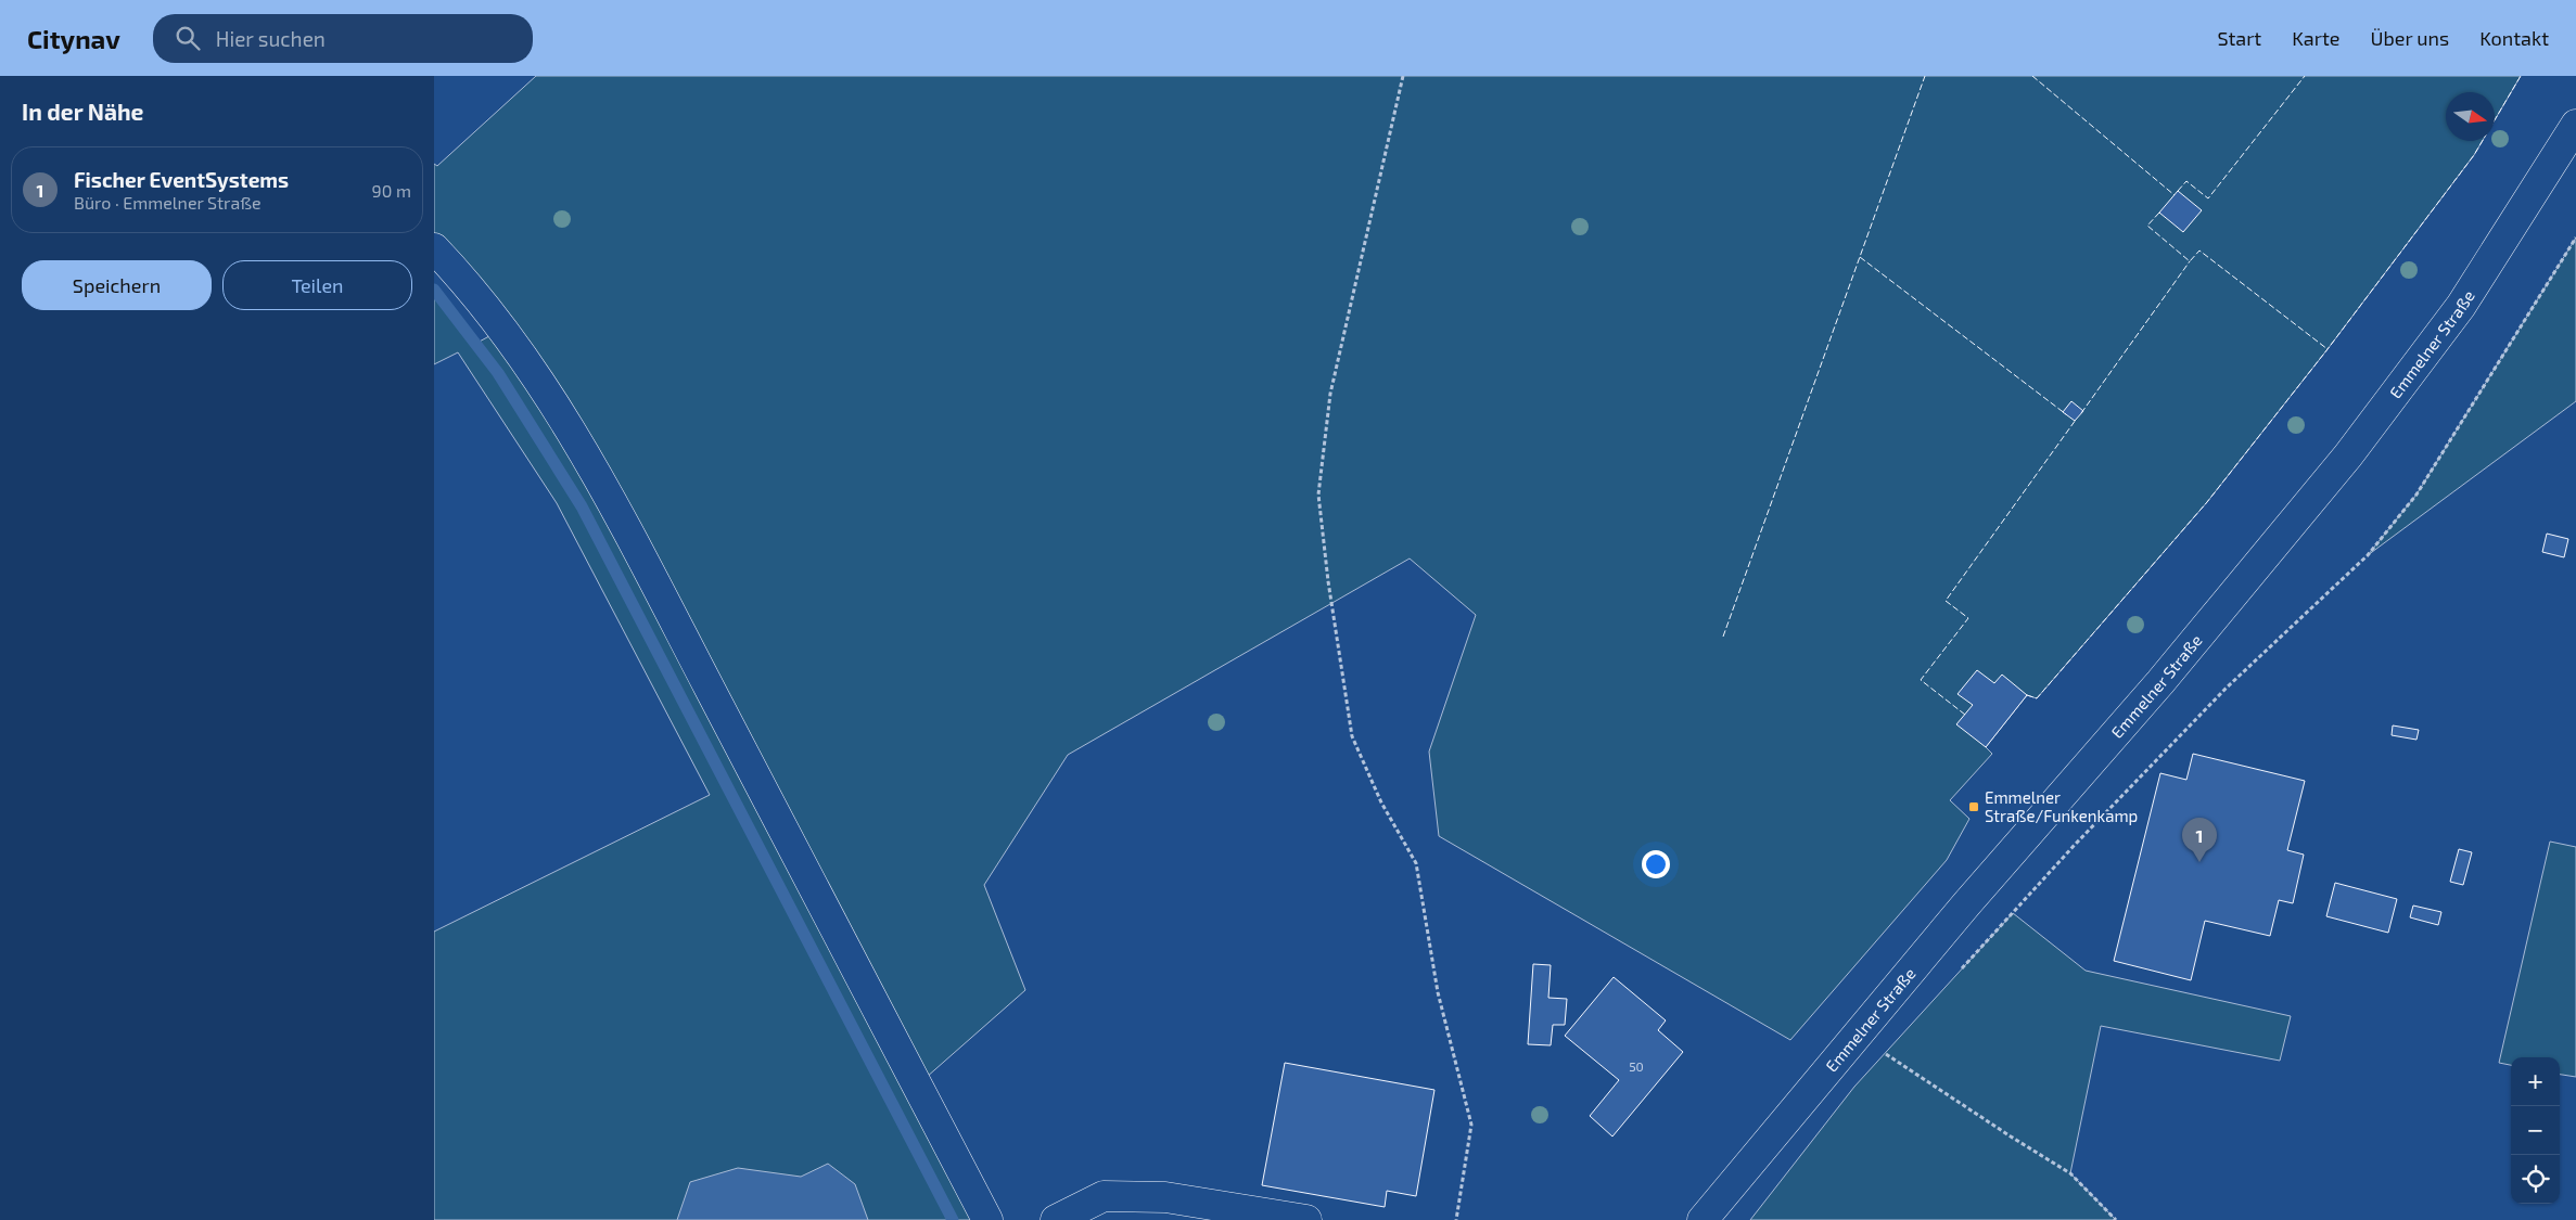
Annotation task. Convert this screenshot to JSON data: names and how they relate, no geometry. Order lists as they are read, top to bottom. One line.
{"streets":{"main road":["Emmelner Straße"]},"places":{"transit":["Emmelner Straße/Funkenkamp"]},"house_numbers":["50"],"north":"right","page":{"header":"Citynav","search":"Hier suchen","nav":["Start","Karte","Über uns","Kontakt"],"heading":"In der Nähe","list":[{"mark":"1","name":"Fischer EventSystems","note":"Büro · Emmelner Straße","value":"90 m"}],"buttons":["Speichern","Teilen"],"pins":"1","map_buttons":["+","−"]}}
